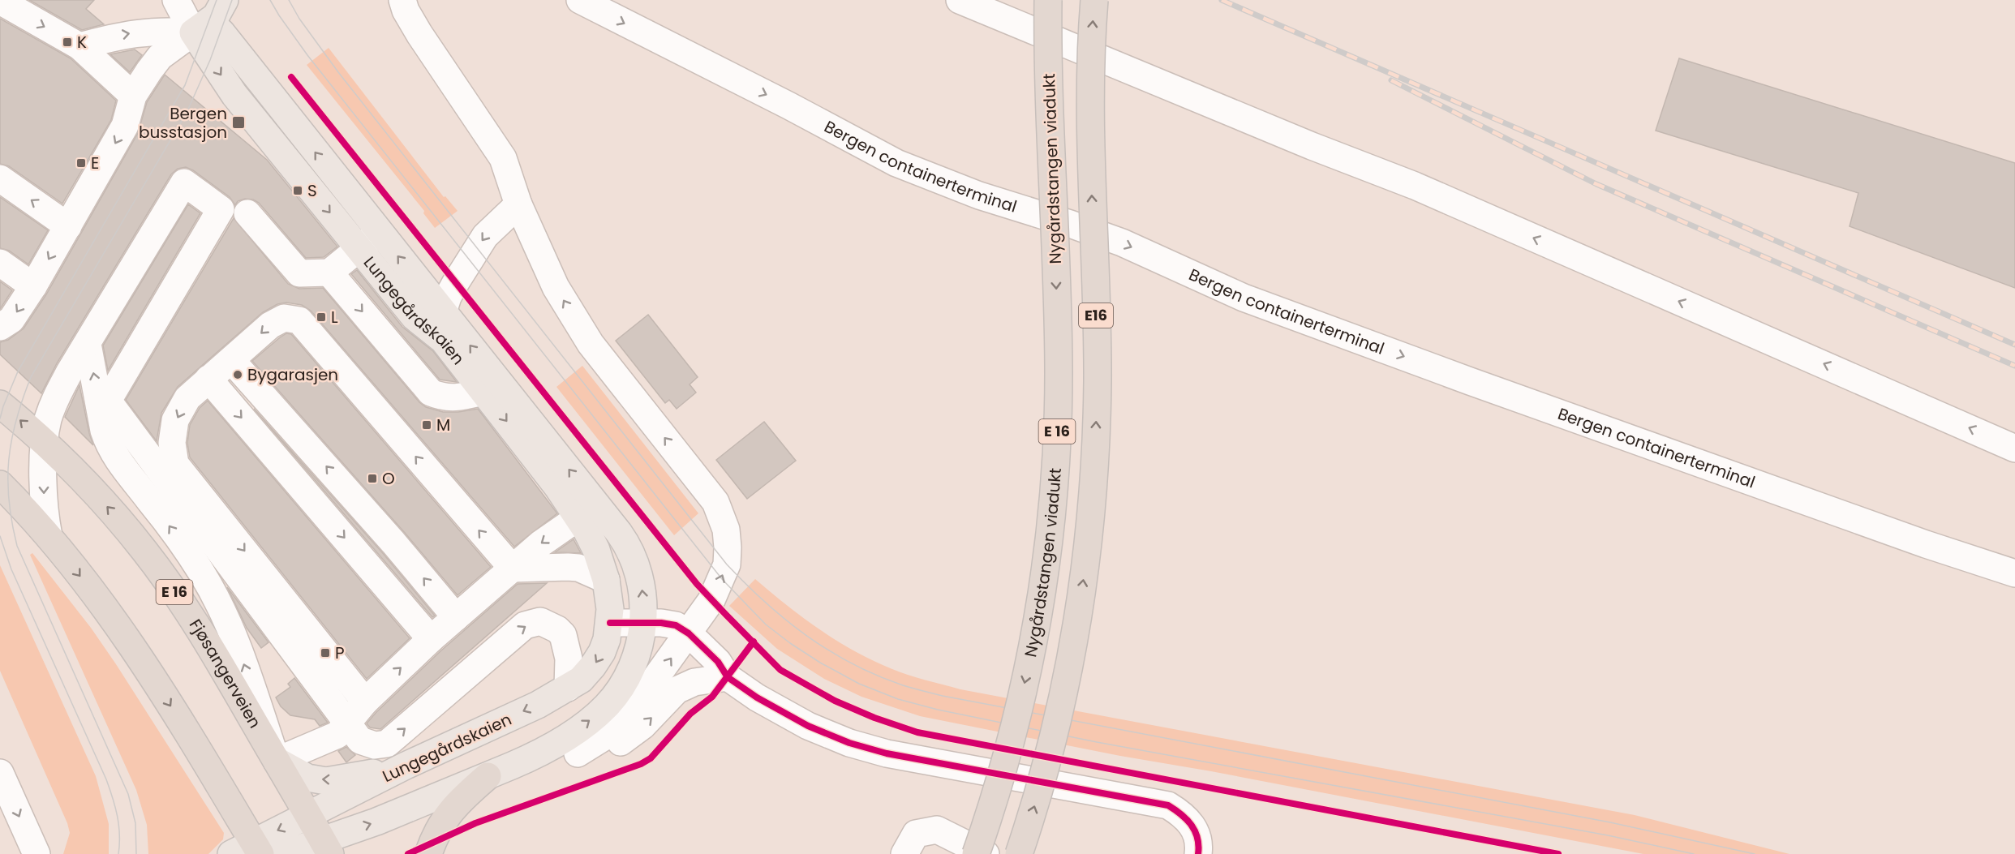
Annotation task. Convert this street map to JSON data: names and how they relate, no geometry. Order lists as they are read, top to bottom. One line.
{"streets":{"highway":["Nygårdstangen viadukt","E16","E 16","Fjøsangerveien"],"main road":["Lungegårdskaien"],"street":["Bergen containerterminal"]},"crossings":[["Lungegårdskaien","Fjøsangerveien"]],"places":{"transit":["K","Bergen busstasjon","E","S","L","M","O","P"],"other":["Bygarasjen"]}}
